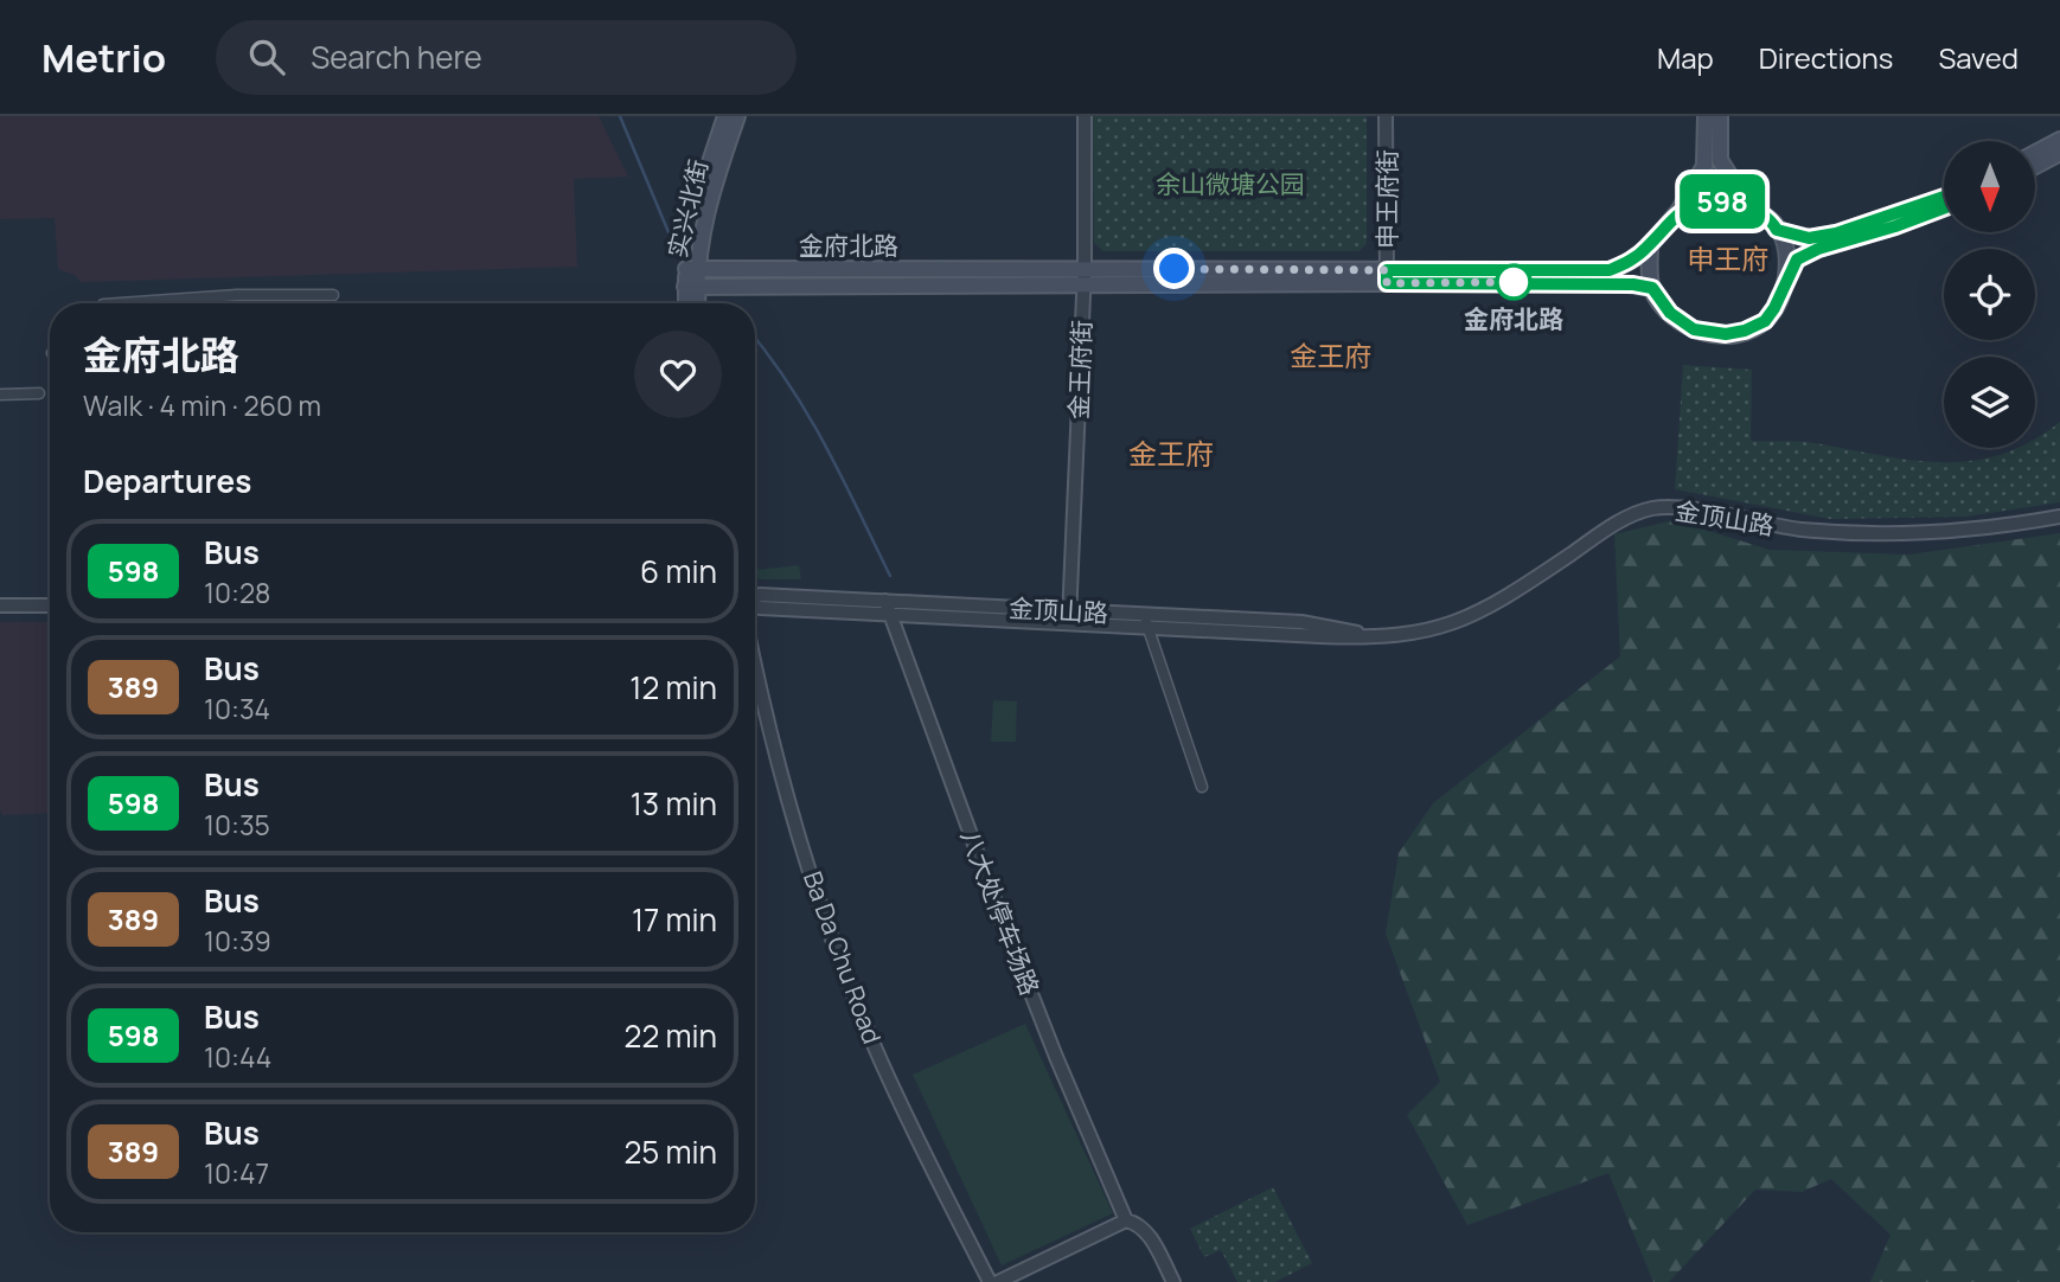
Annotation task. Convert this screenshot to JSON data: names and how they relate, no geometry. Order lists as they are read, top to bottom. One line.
{"streets":{"main road":["实兴北街","金府北路"],"street":["申王府街","金王府街","金顶山路","八大处停车场路","Ba Da Chu Road"]},"crossings":[["申王府街","金府北路"],["实兴北街","金府北路"],["金府北路","金王府街"],["金王府街","金顶山路"],["金顶山路","八大处停车场路"]],"districts":["申王府","金王府","金王府"],"parks":["余山微塘公园"],"places":["金府北路"],"lines":["bus line 598"],"north":"bottom","page":{"header":"Metrio","search":"Search here","nav":["Map","Directions","Saved"],"on_map":"598","heading":[["金府北路","Walk · 4 min · 260 m"],"Departures"],"list":[{"mark":"598","name":"Bus","note":"10:28","value":"6 min"},{"mark":"389","name":"Bus","note":"10:34","value":"12 min"},{"mark":"598","name":"Bus","note":"10:35","value":"13 min"},{"mark":"389","name":"Bus","note":"10:39","value":"17 min"},{"mark":"598","name":"Bus","note":"10:44","value":"22 min"},{"mark":"389","name":"Bus","note":"10:47","value":"25 min"}]}}
